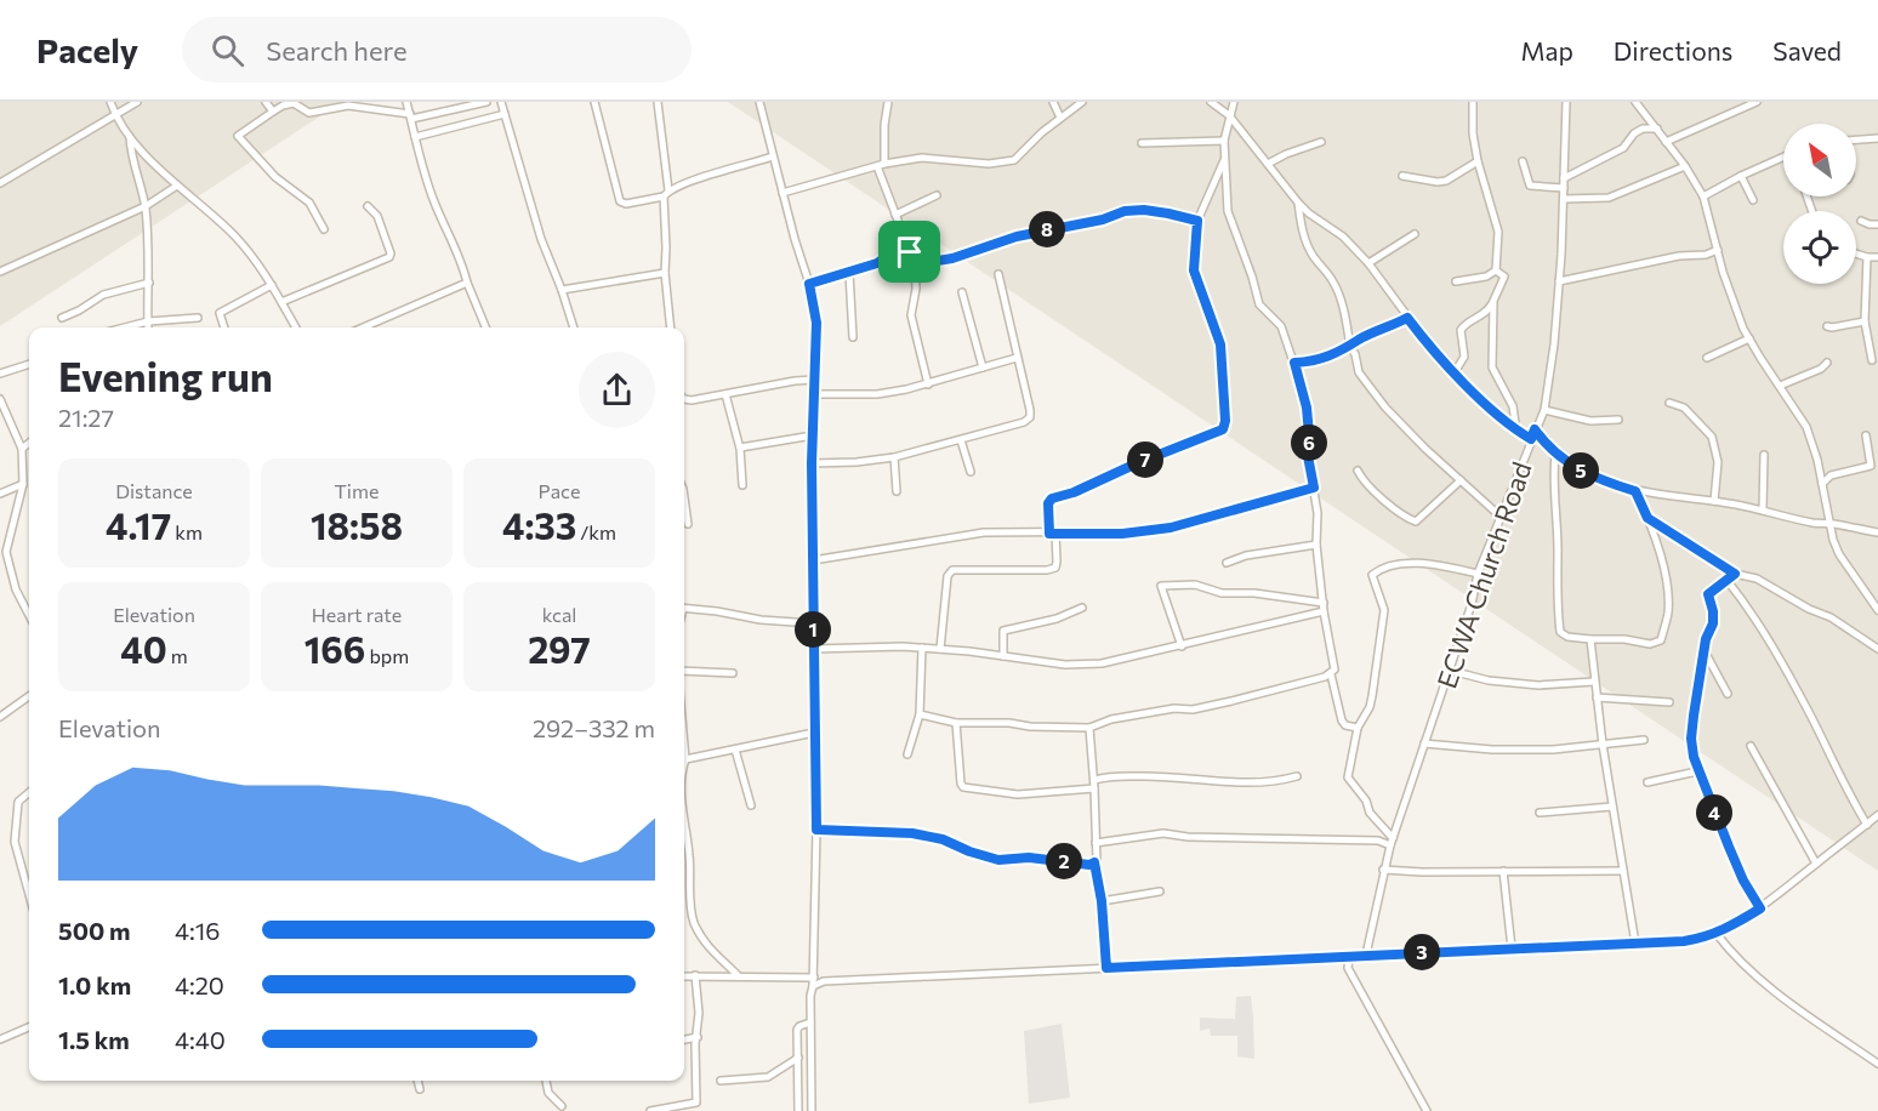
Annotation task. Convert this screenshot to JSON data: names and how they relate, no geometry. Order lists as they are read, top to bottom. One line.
{"streets":{"street":["ECWA Church Road"]},"north":"top left","page":{"header":"Pacely","search":"Search here","nav":["Map","Directions","Saved"],"pins":["8","6","7","5","1","4","2","3"],"heading":["Evening run","21:27"],"stats":[["Distance","4.17 km"],["Time","18:58"],["Pace","4:33 /km"],["Elevation","40 m"],["Heart rate","166 bpm"],["kcal","297"]],"chart":["Elevation","292–332 m"],"list":[{"name":"500 m","note":"4:16"},{"name":"1.0 km","note":"4:20"},{"name":"1.5 km","note":"4:40"}]}}
